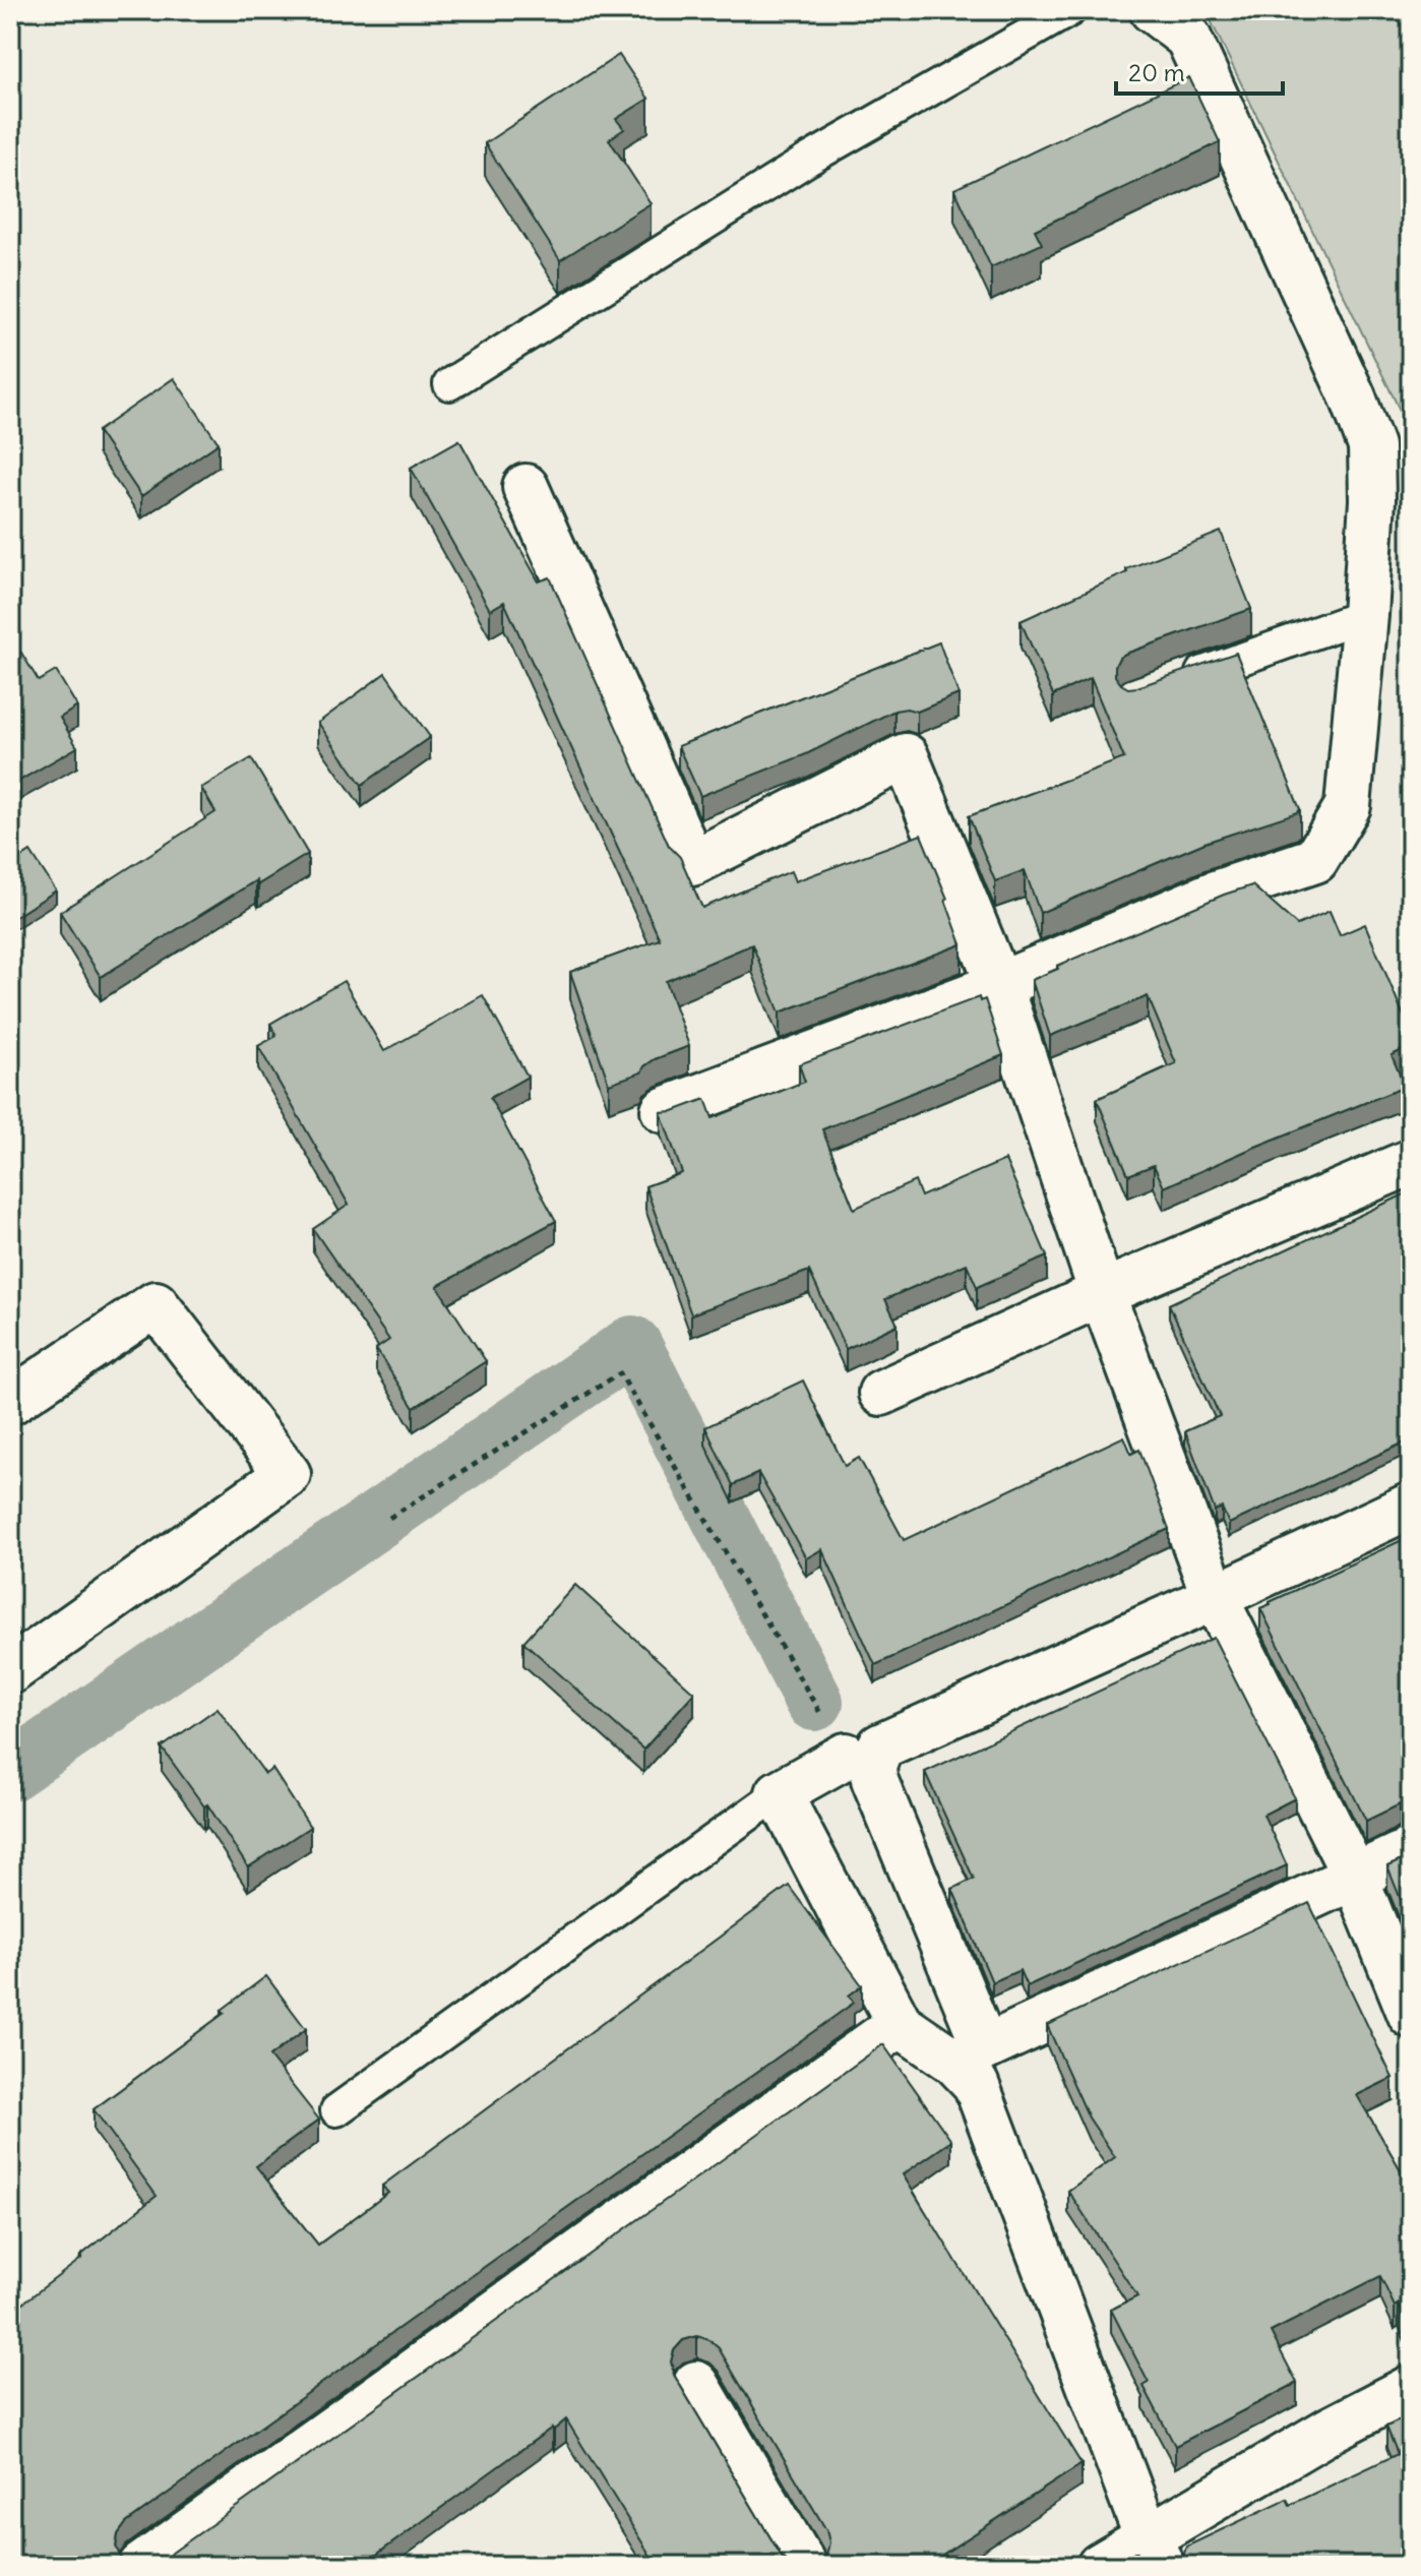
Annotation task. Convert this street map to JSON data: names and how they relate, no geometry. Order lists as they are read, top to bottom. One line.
{"scale_bar":"20 m"}
